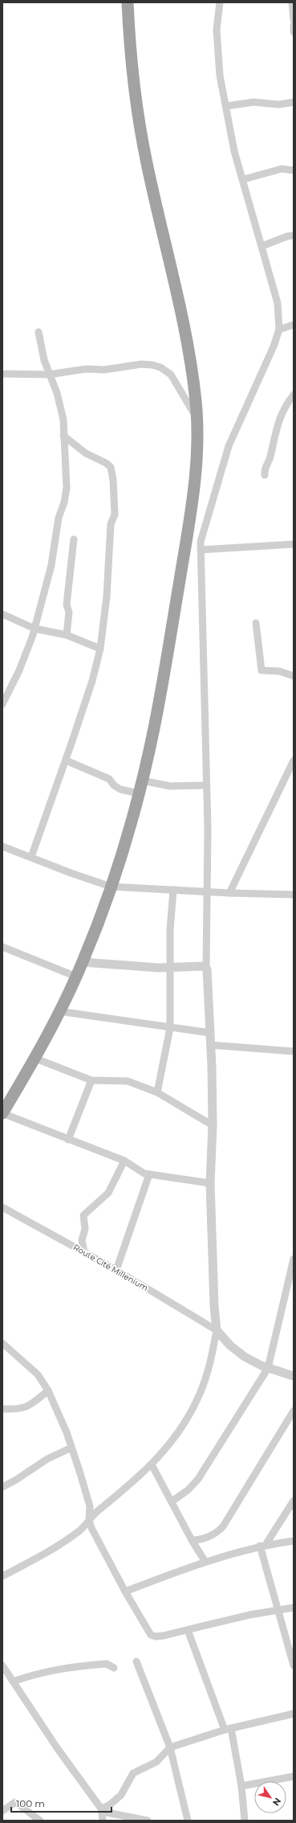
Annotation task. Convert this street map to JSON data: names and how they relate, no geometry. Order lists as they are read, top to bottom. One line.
{"streets":{"street":["Route Cité Millenium"]},"scale_bar":"100 m","north":"bottom right"}
